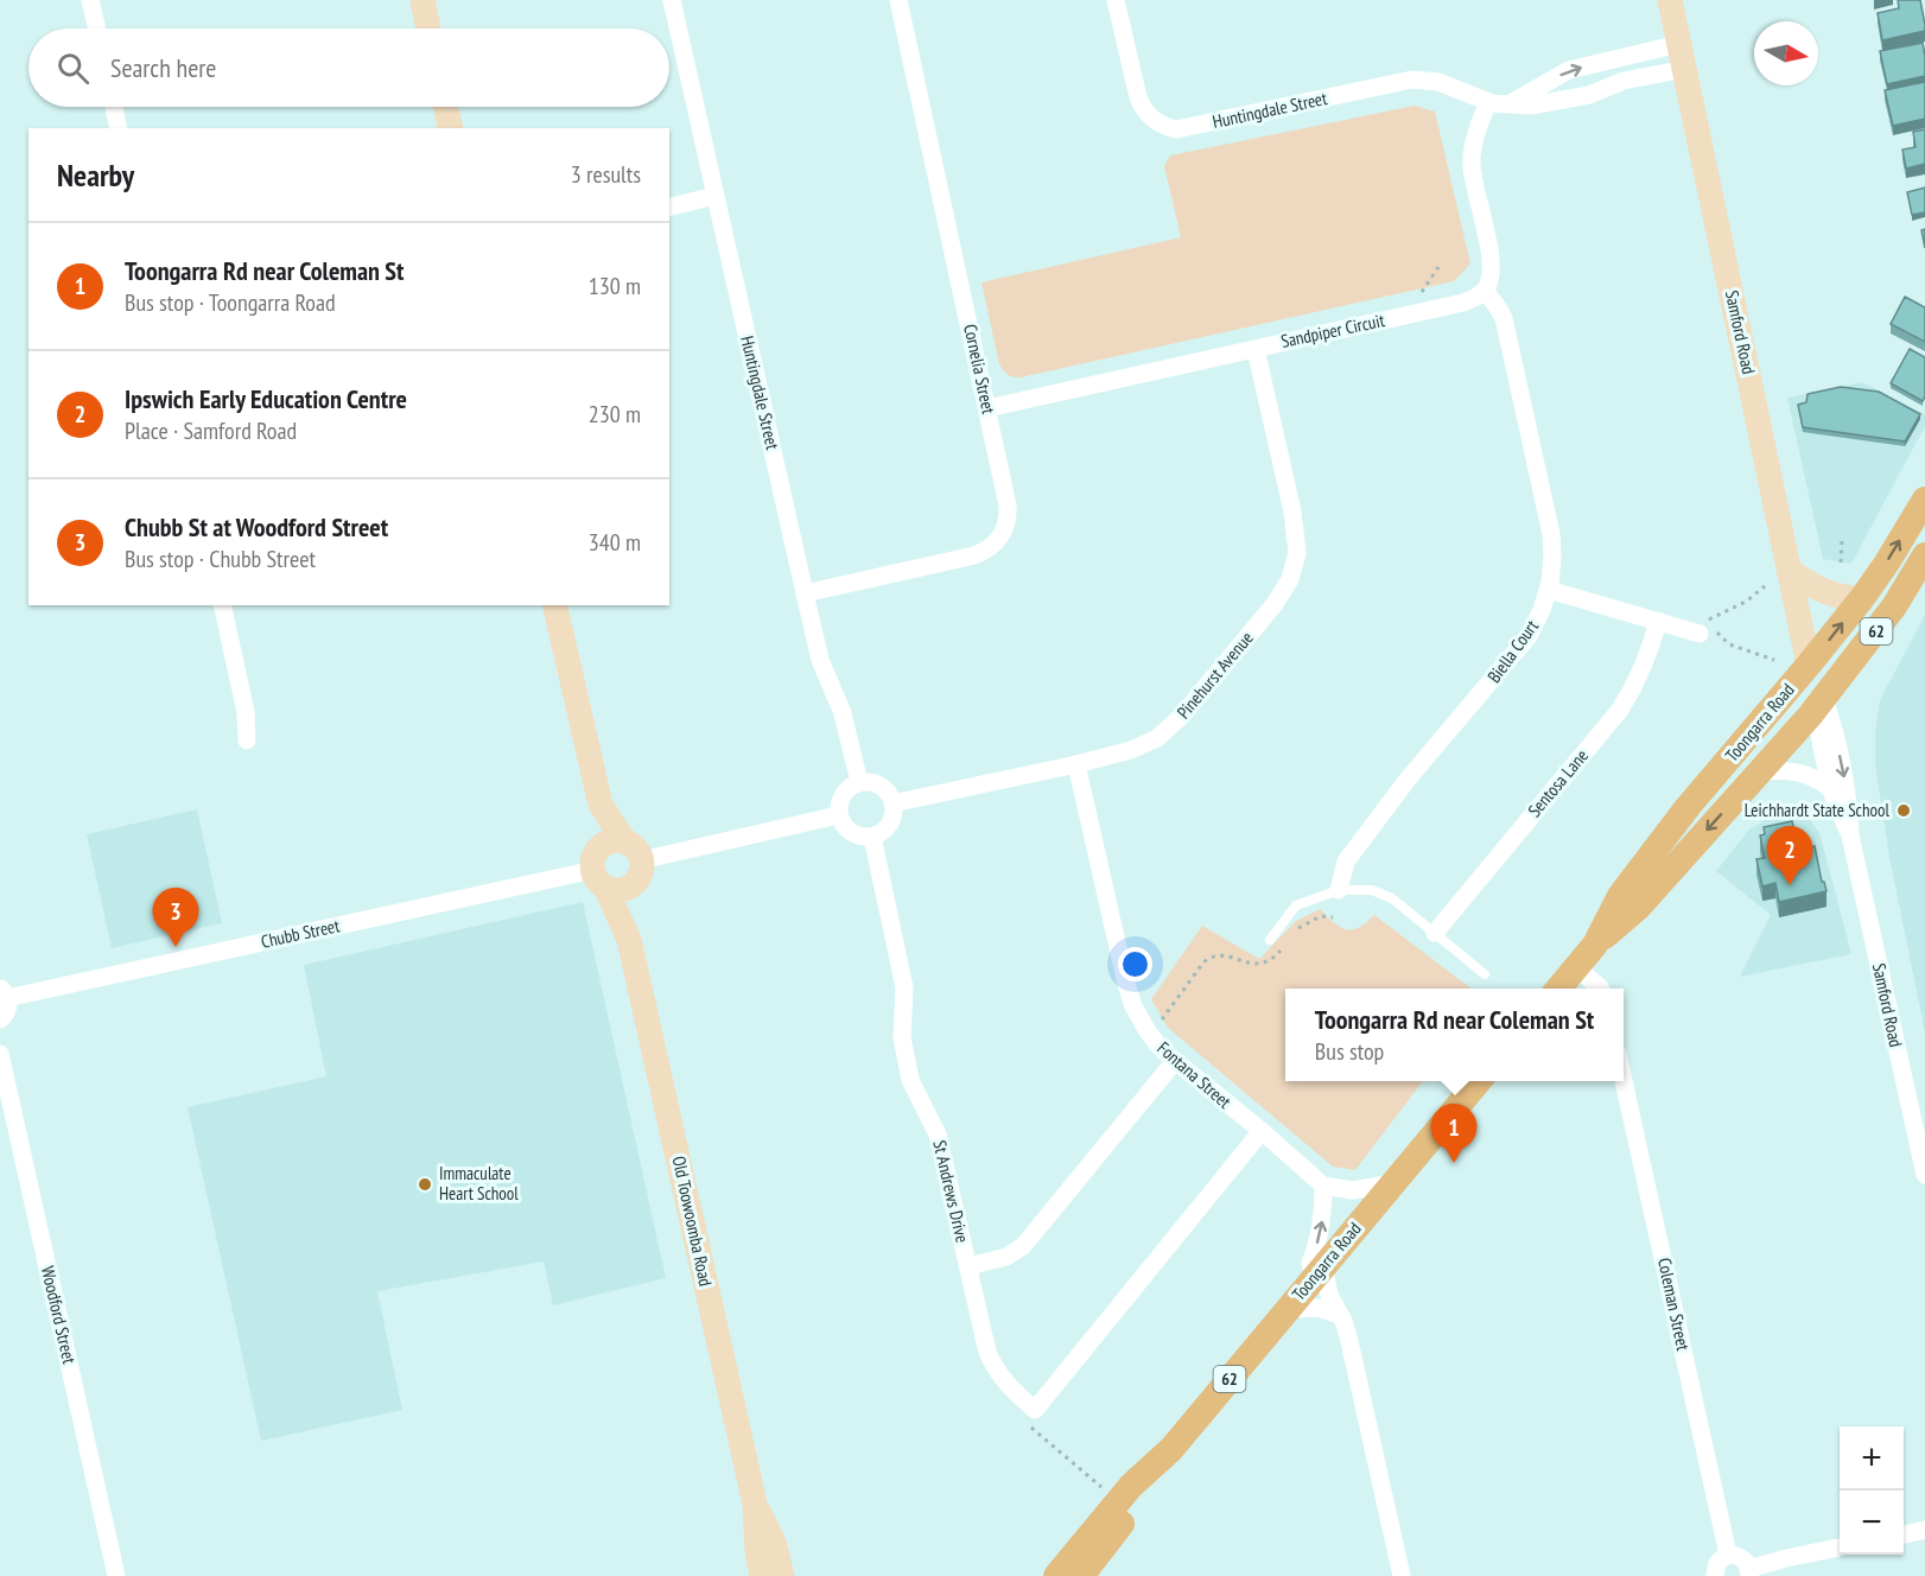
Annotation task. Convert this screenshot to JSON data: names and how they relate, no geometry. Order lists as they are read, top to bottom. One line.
{"streets":{"main road":["Samford Road","62","Toongarra Road"],"street":["Huntingdale Street","Sandpiper Circuit","Cornelia Street","Biella Court","Pinehurst Avenue","Sentosa Lane","Chubb Street","Fontana Street","St Andrews Drive","Old Toowoomba Road","Coleman Street","Woodford Street"]},"crossings":[["Huntingdale Street","Samford Road"],["Huntingdale Street","Cornelia Street"],["Huntingdale Street","Pinehurst Avenue"],["Huntingdale Street","St Andrews Drive"],["Sandpiper Circuit","Cornelia Street"],["Sandpiper Circuit","Biella Court"],["Sandpiper Circuit","Pinehurst Avenue"],["Samford Road","Toongarra Road"],["Pinehurst Avenue","Fontana Street"],["Pinehurst Avenue","St Andrews Drive"],["Chubb Street","Old Toowoomba Road"]],"places":["Leichhardt State School","Immaculate Heart School"],"north":"right","page":{"search":"Search here","heading":["Nearby","3 results"],"list":[{"mark":"1","name":"Toongarra Rd near Coleman St","note":"Bus stop · Toongarra Road","value":"130 m"},{"mark":"2","name":"Ipswich Early Education Centre","note":"Place · Samford Road","value":"230 m"},{"mark":"3","name":"Chubb St at Woodford Street","note":"Bus stop · Chubb Street","value":"340 m"}],"pins":["2","3","1"],"popup":["Toongarra Rd near Coleman St","Bus stop"],"map_buttons":["+","−"]}}
